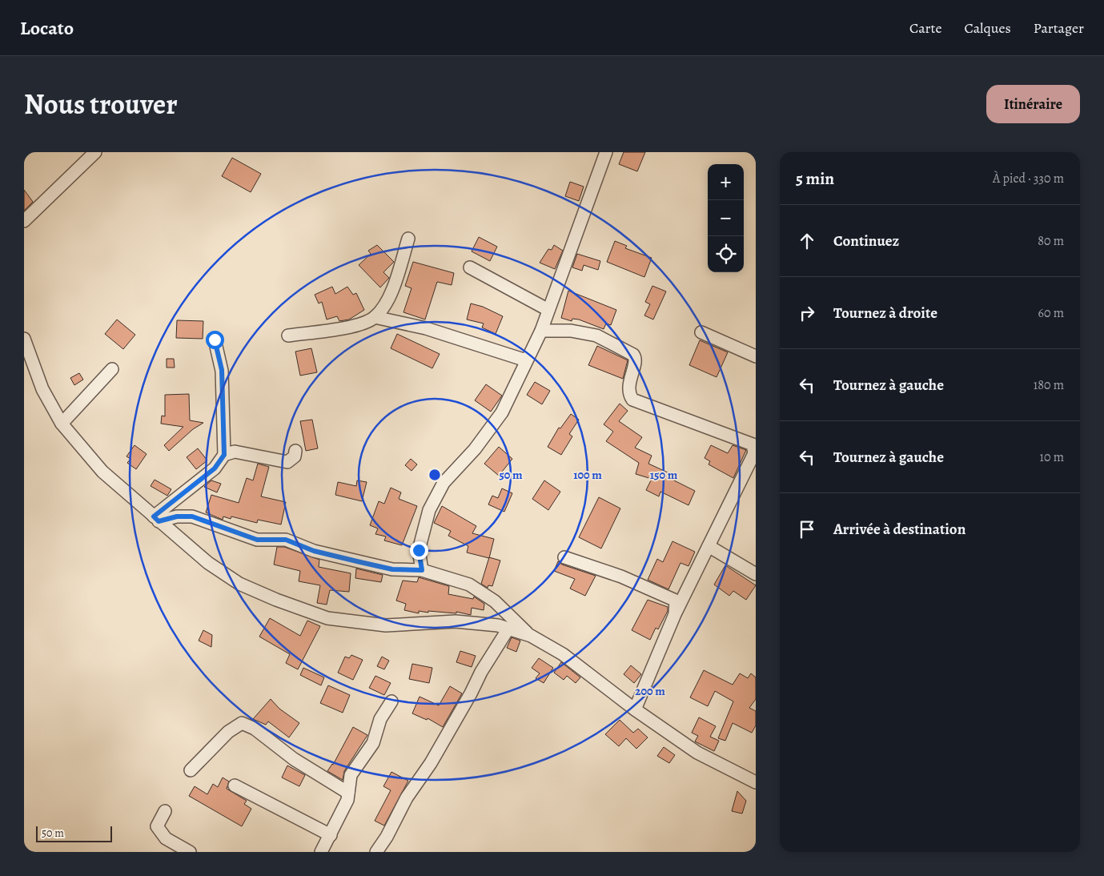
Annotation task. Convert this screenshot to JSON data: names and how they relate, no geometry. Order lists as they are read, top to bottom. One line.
{"scale_bar":"50 m","page":{"header":"Locato","nav":["Carte","Calques","Partager"],"title":"Nous trouver","buttons":"Itinéraire","heading":["5 min","À pied · 330 m"],"map_buttons":["+","−"],"list":[["Continuez","80 m"],["Tournez à droite","60 m"],["Tournez à gauche","180 m"],["Tournez à gauche","10 m"],"Arrivée à destination"],"scale":"50 m"},"rings":["50 m","100 m","150 m","200 m"]}
